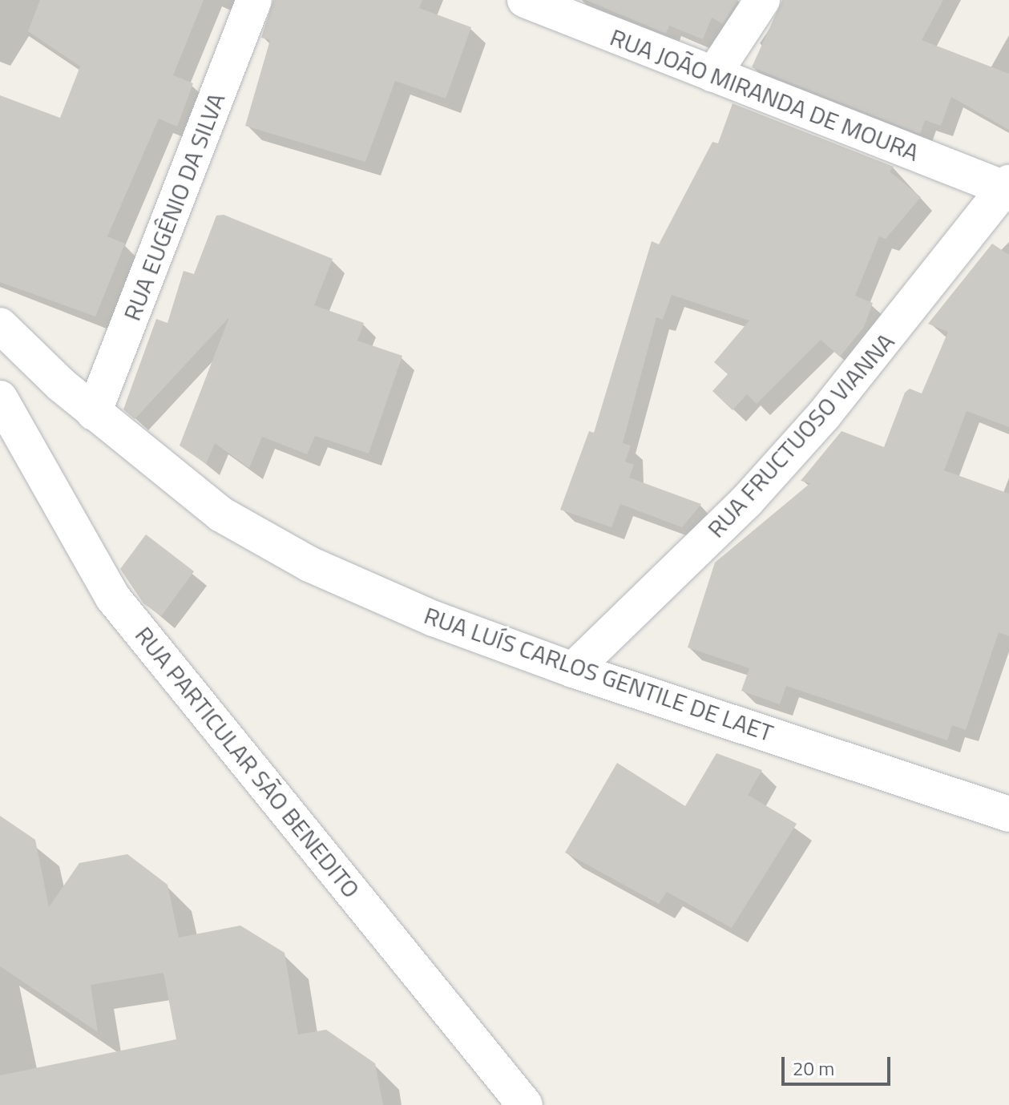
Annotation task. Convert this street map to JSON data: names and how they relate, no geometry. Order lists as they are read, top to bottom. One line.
{"streets":{"street":["RUA JOÃO MIRANDA DE MOURA","RUA EUGÊNIO DA SILVA","RUA FRUCTUOSO VIANNA","RUA LUÍS CARLOS GENTILE DE LAET","RUA PARTICULAR SÃO BENEDITO"]},"crossings":[["RUA JOÃO MIRANDA DE MOURA","RUA FRUCTUOSO VIANNA"],["RUA EUGÊNIO DA SILVA","RUA LUÍS CARLOS GENTILE DE LAET"],["RUA FRUCTUOSO VIANNA","RUA LUÍS CARLOS GENTILE DE LAET"]],"scale_bar":"20 m"}
